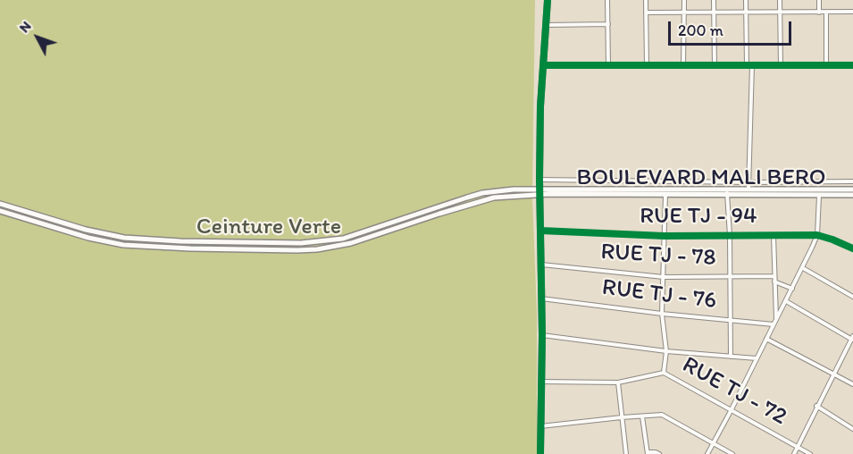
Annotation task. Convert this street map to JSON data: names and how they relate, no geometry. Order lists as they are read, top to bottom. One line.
{"streets":{"main road":["BOULEVARD MALI BERO"],"street":["RUE TJ - 94","RUE TJ - 78","RUE TJ - 76","RUE TJ - 72"]},"parks":["Ceinture Verte"],"scale_bar":"200 m","north":"top left"}
